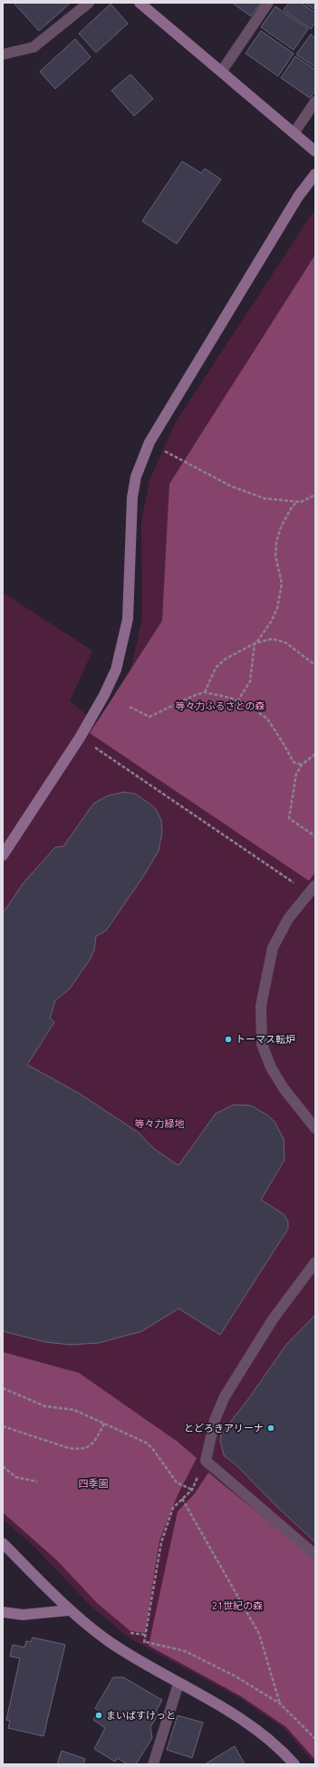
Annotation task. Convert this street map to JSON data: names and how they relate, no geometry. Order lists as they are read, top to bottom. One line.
{"parks":["等々力ふるさとの森","等々力緑地","四季園","21世紀の森"],"places":["トーマス転炉","とどろきアリーナ","まいばすけっと"]}
